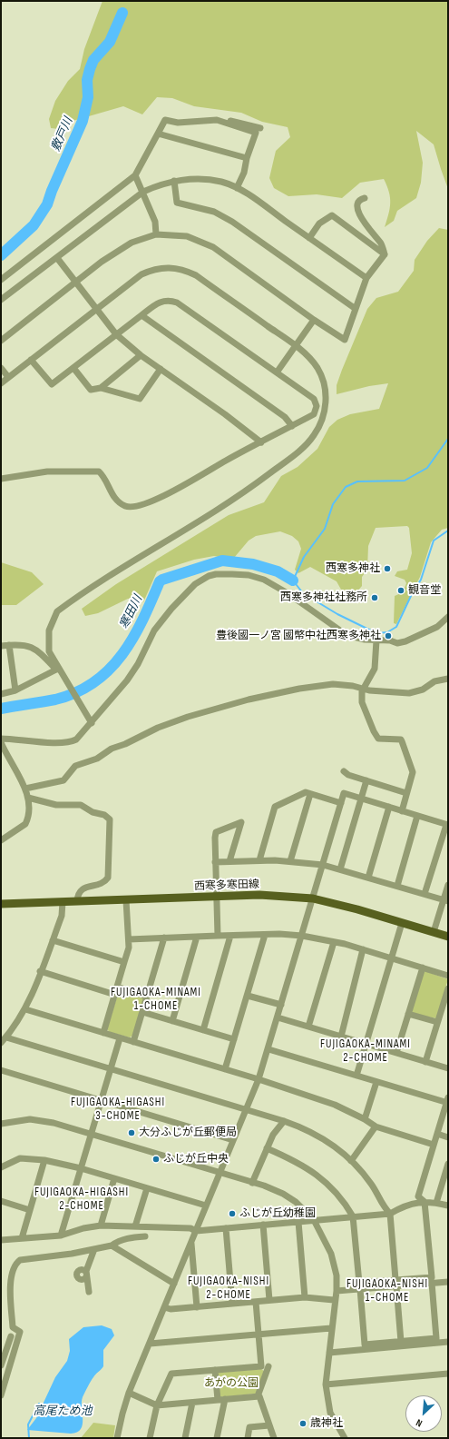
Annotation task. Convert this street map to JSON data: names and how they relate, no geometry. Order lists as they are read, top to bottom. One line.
{"streets":{"main road":["西寒多寒田線"]},"districts":["FUJIGAOKA-MINAMI 1-CHOME","FUJIGAOKA-MINAMI 2-CHOME","FUJIGAOKA-HIGASHI 3-CHOME","FUJIGAOKA-HIGASHI 2-CHOME","FUJIGAOKA-NISHI 2-CHOME","FUJIGAOKA-NISHI 1-CHOME"],"water":["敷戸川","寒田川","高尾ため池"],"parks":["あがの公園"],"places":["西寒多神社","観音堂","西寒多神社社務所","豊後國一ノ宮 國幣中社西寒多神社","大分ふじが丘郵便局","ふじが丘中央","ふじが丘幼稚園","歳神社"],"north":"bottom left"}
